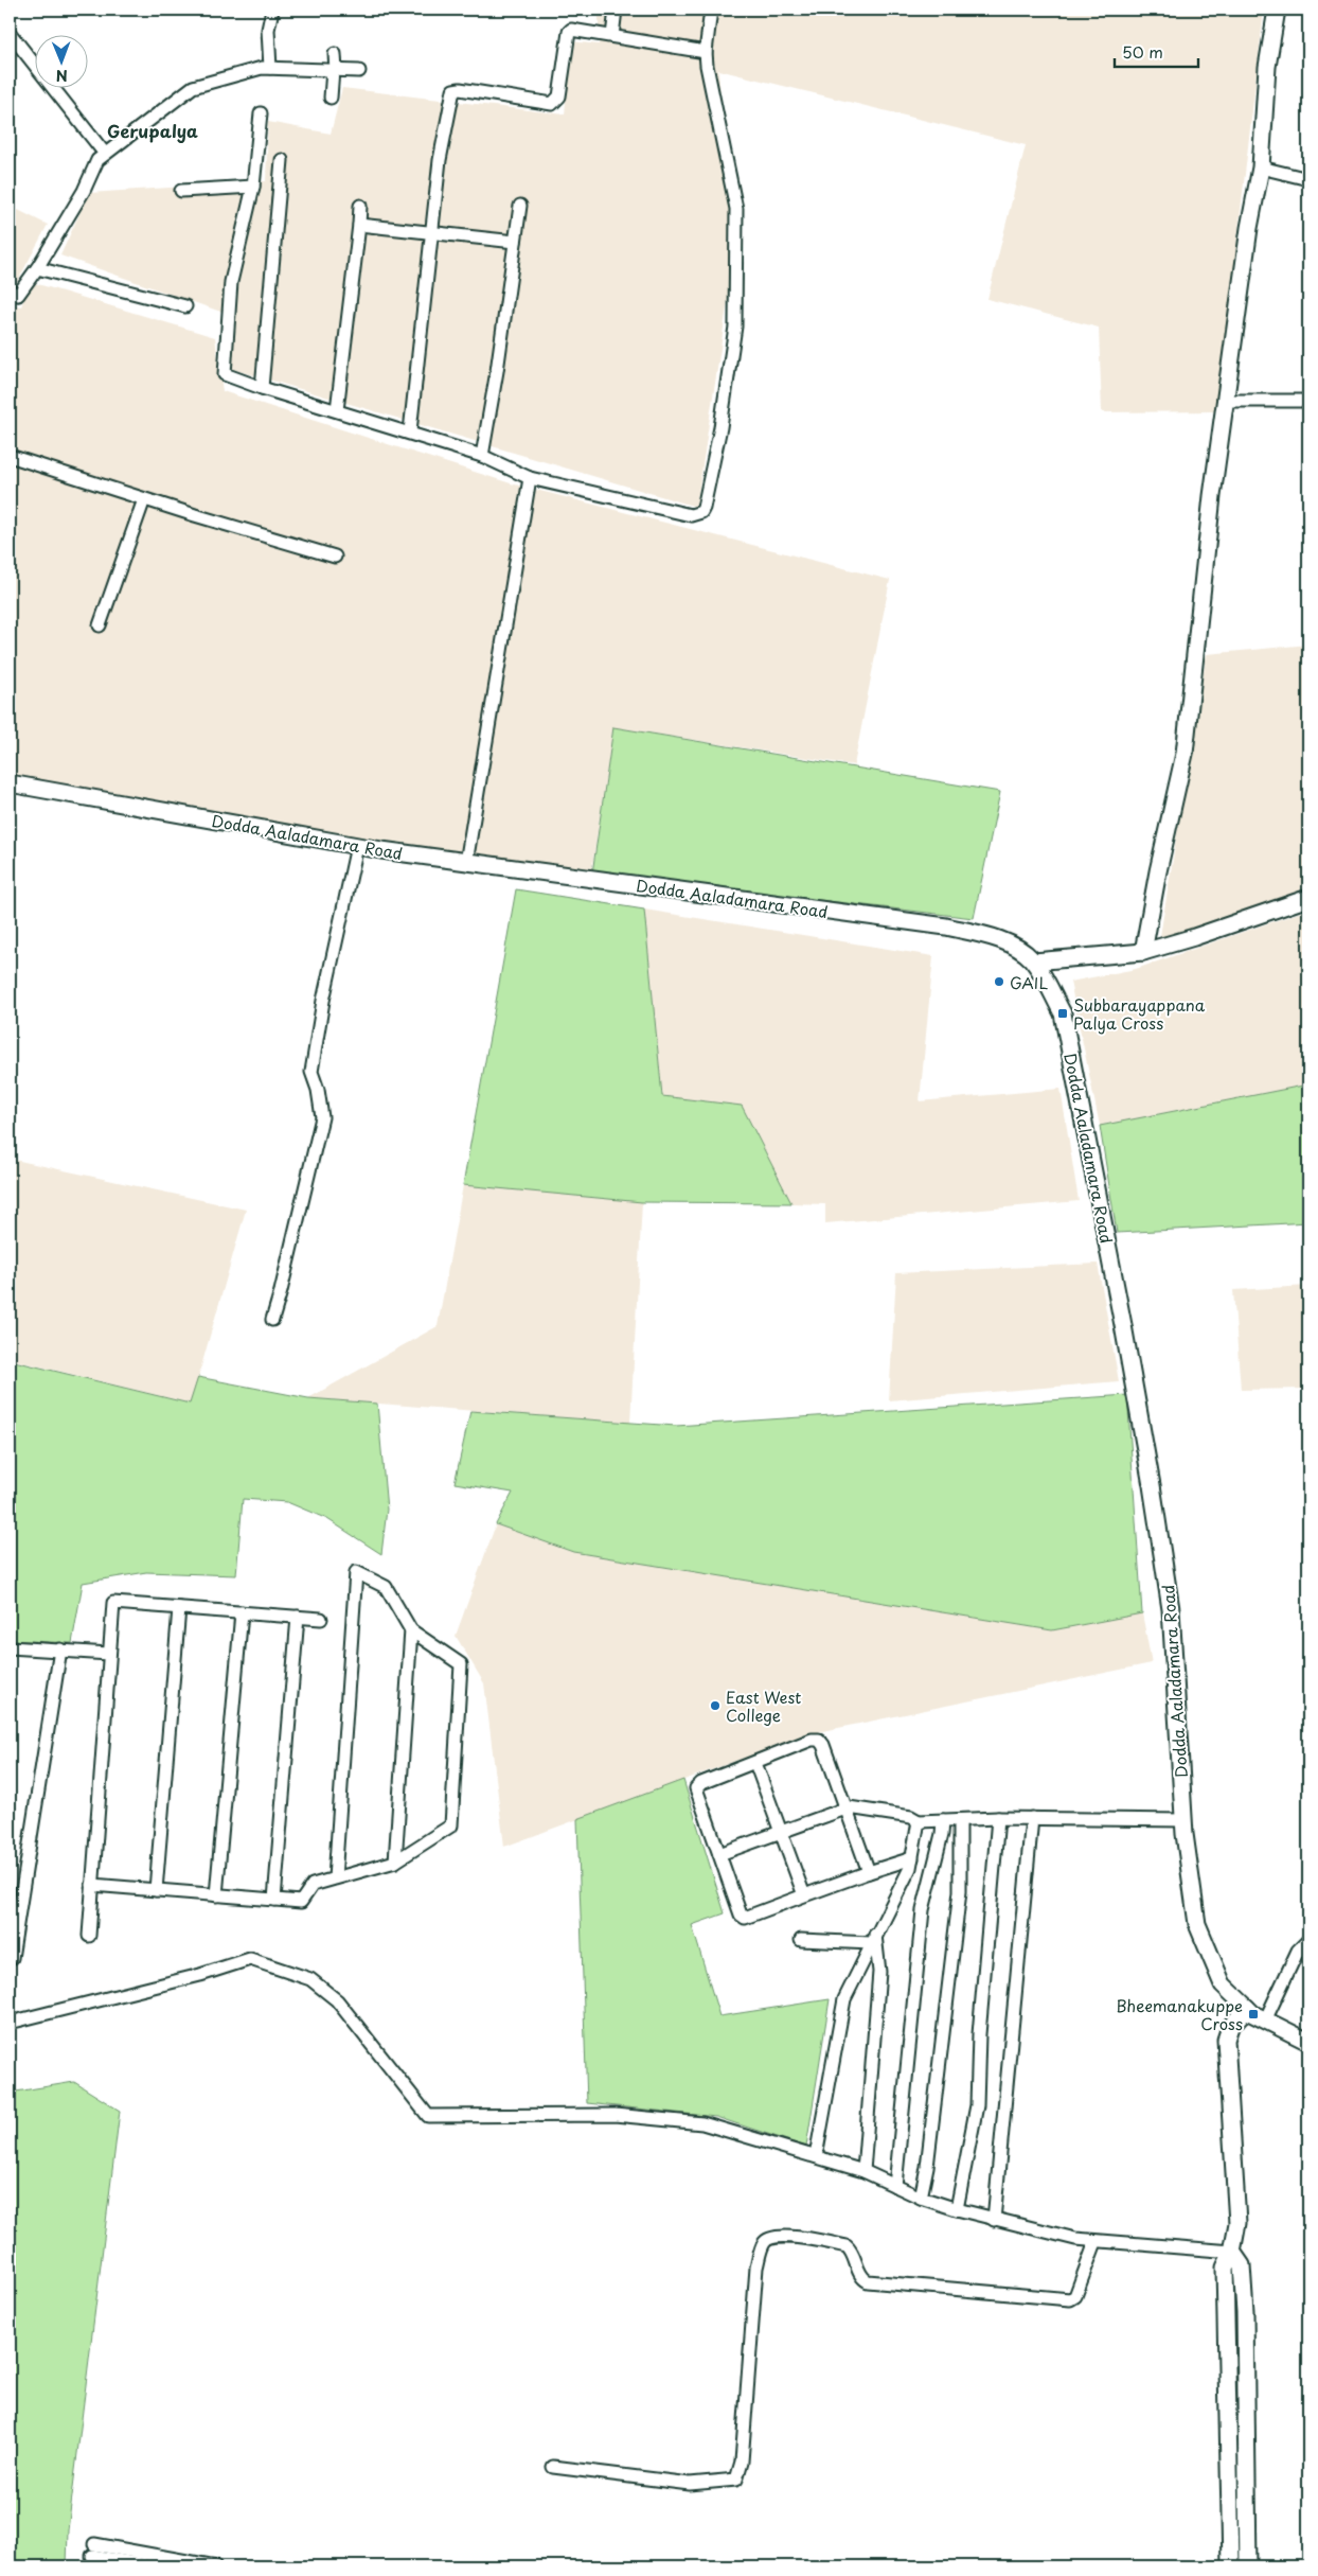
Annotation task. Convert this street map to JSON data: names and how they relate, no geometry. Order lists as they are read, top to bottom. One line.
{"streets":{"main road":["Dodda Aaladamara Road"]},"districts":["Gerupalya"],"places":{"other":["GAIL","East West College"],"transit":["Subbarayappana Palya Cross","Bheemanakuppe Cross"]},"scale_bar":"50 m","north":"bottom"}
